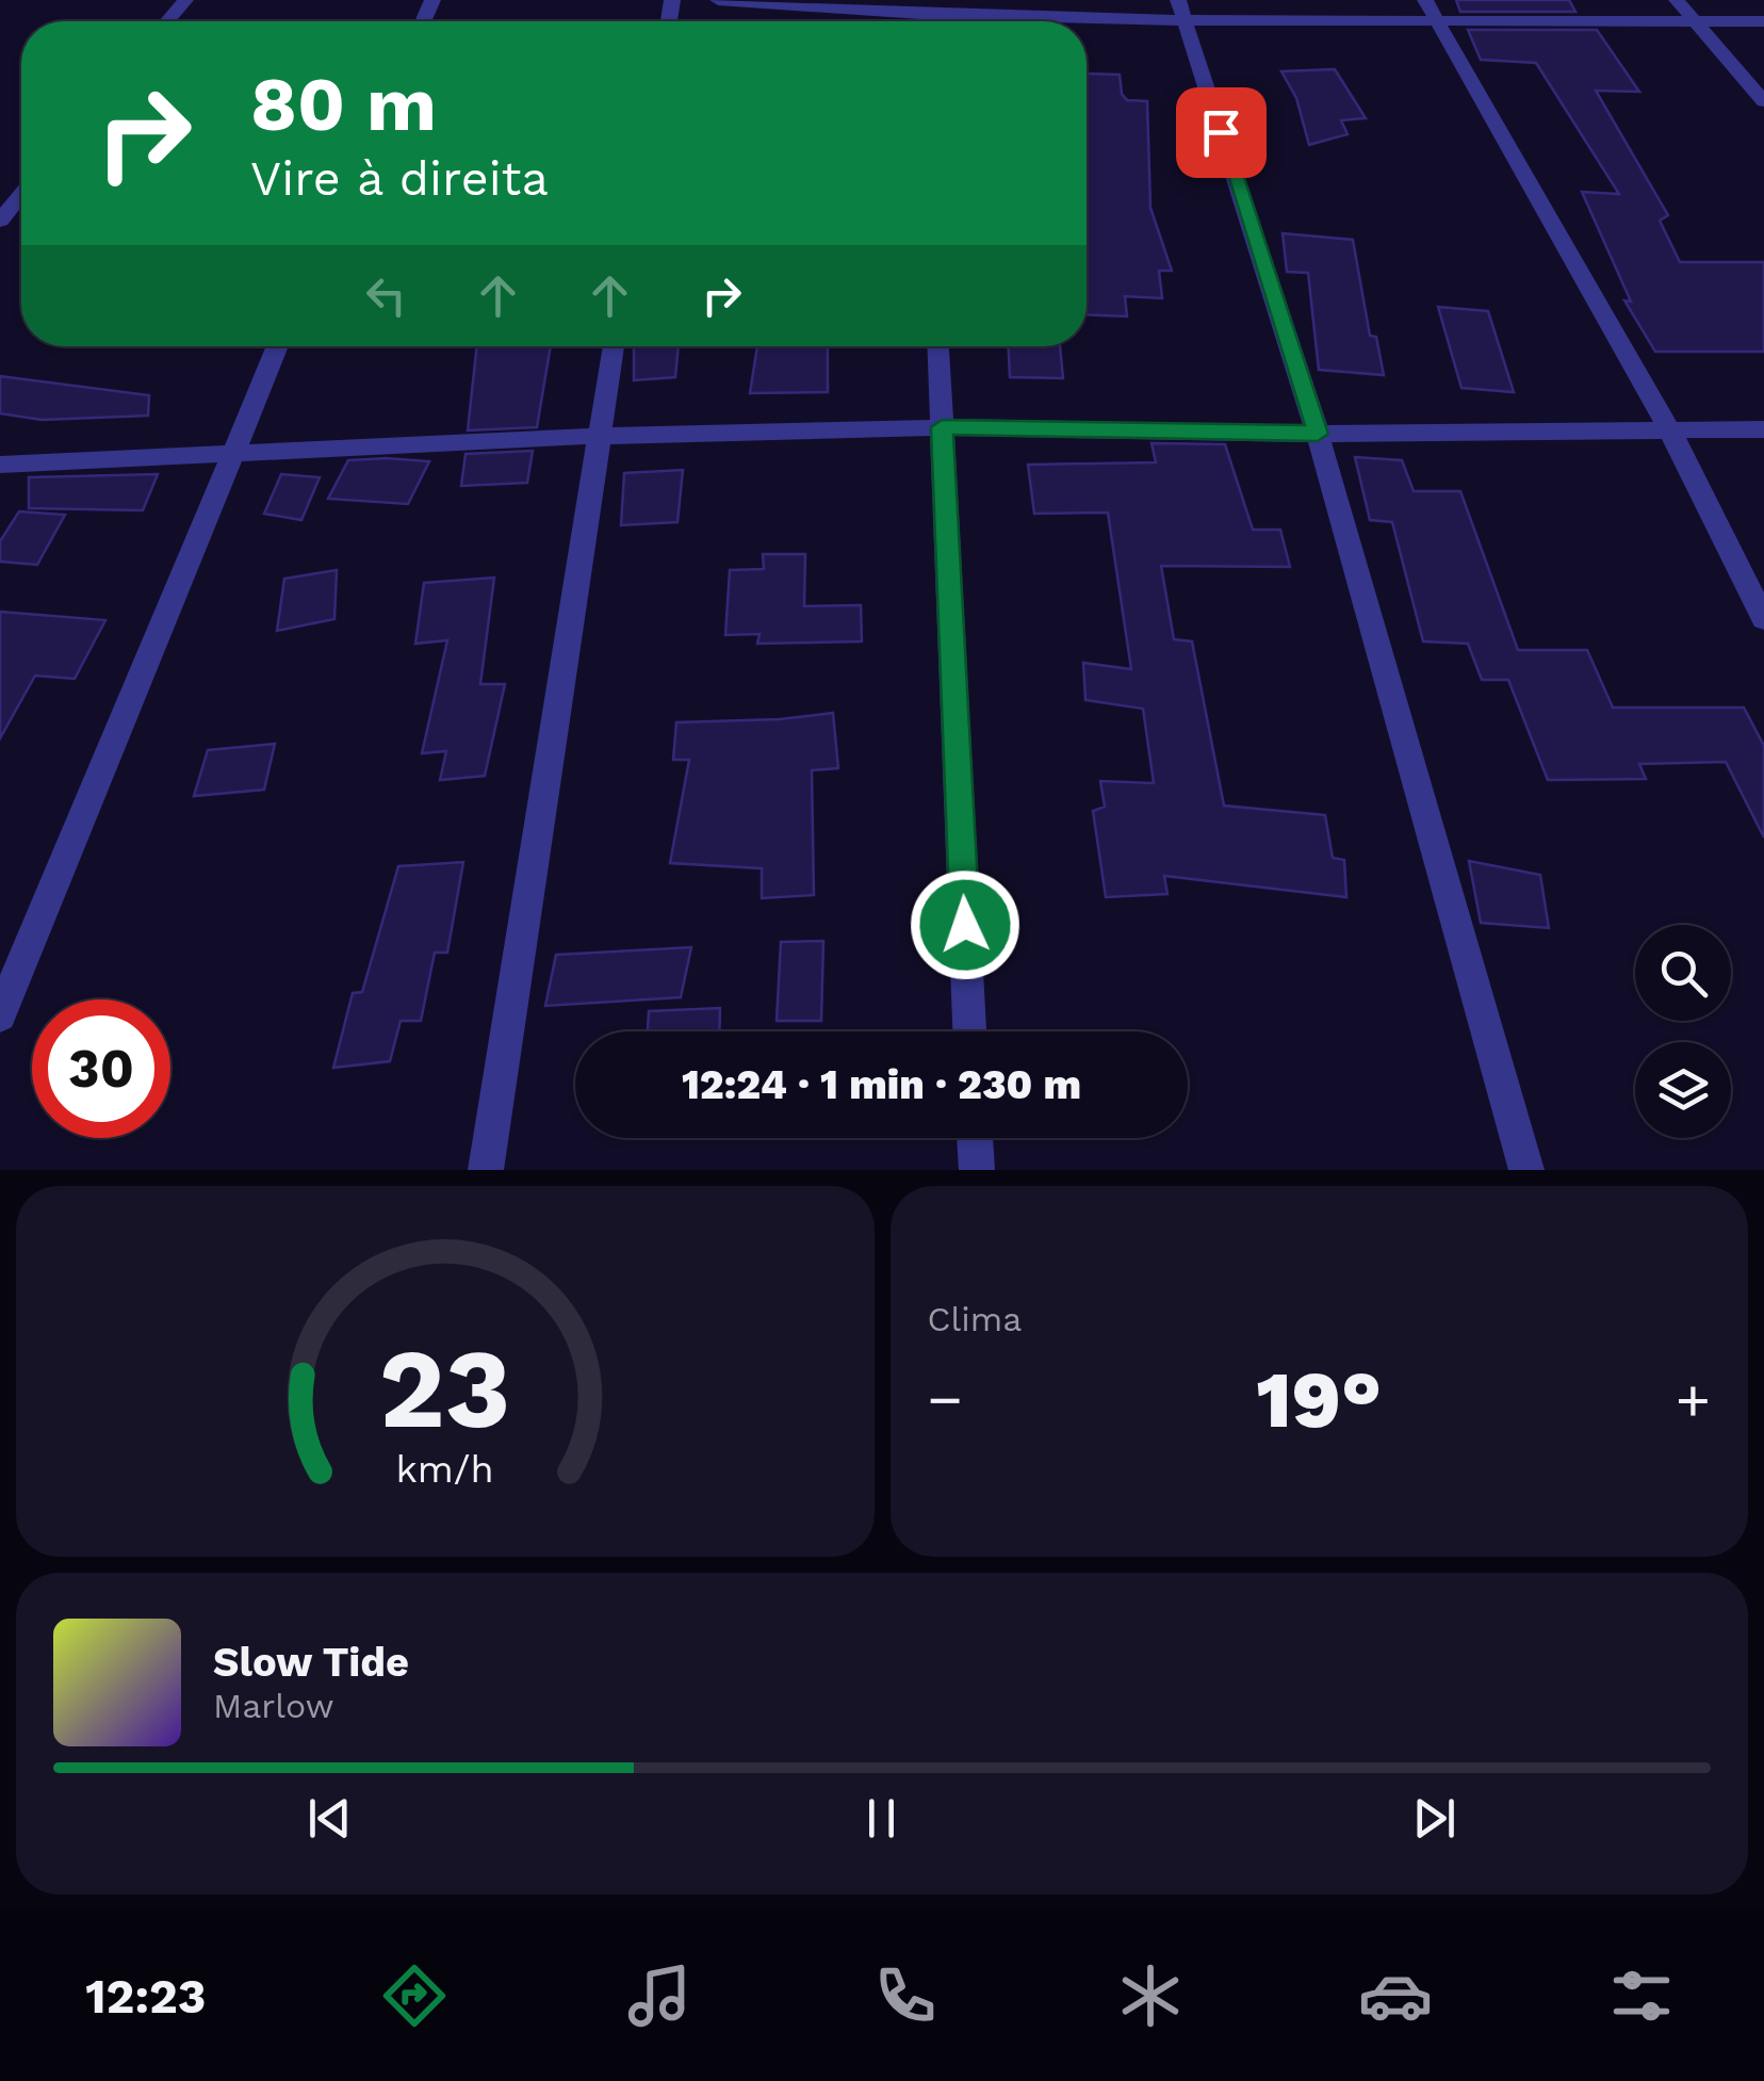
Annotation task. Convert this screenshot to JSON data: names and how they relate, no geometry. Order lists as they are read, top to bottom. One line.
{"page":{"turn":["80 m","Vire à direita"],"limit":"30","trip":"12:24 · 1 min · 230 m","tile":"Clima","heat":["−","19°","+"],"song":["Slow Tide","Marlow"],"tabs":"12:23","gauge":["23","km/h"]}}
